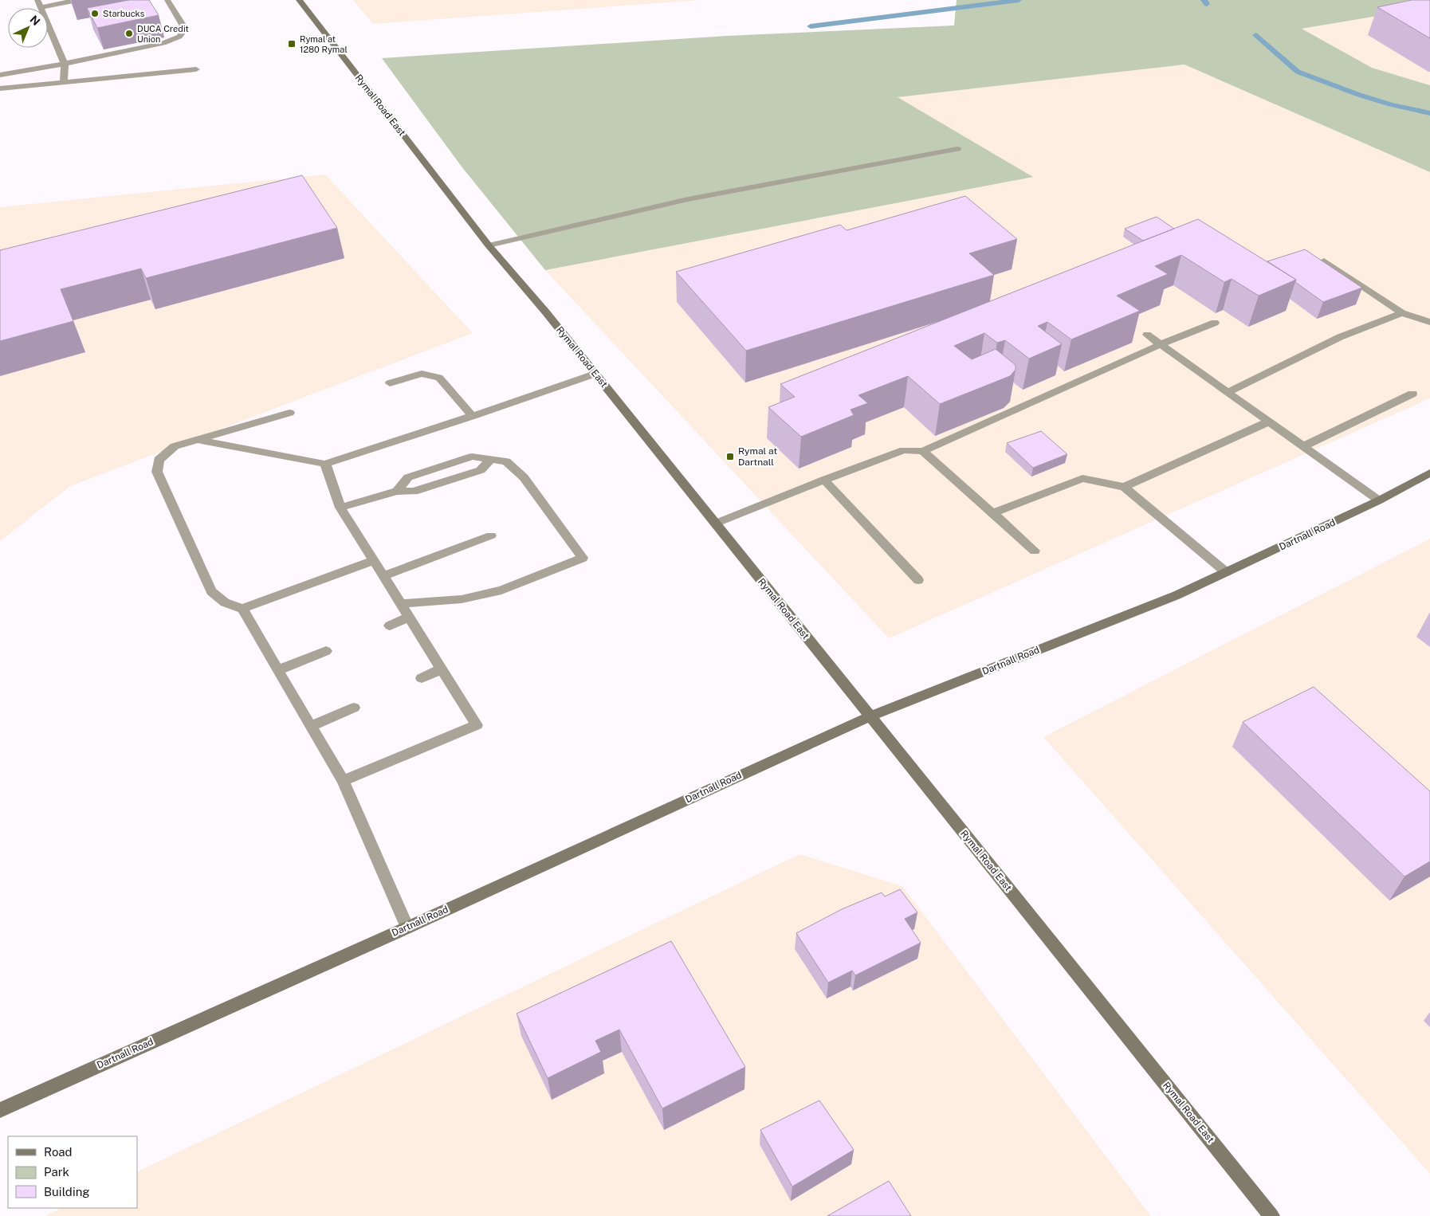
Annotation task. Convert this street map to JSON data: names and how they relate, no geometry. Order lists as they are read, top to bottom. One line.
{"streets":{"main road":["Rymal Road East","Dartnall Road"]},"crossings":[["Rymal Road East","Dartnall Road"]],"places":{"other":["Starbucks","DUCA Credit Union"],"transit":["Rymal at 1280 Rymal","Rymal at Dartnall"]},"legend":["Road","Park","Building"],"north":"top right"}
